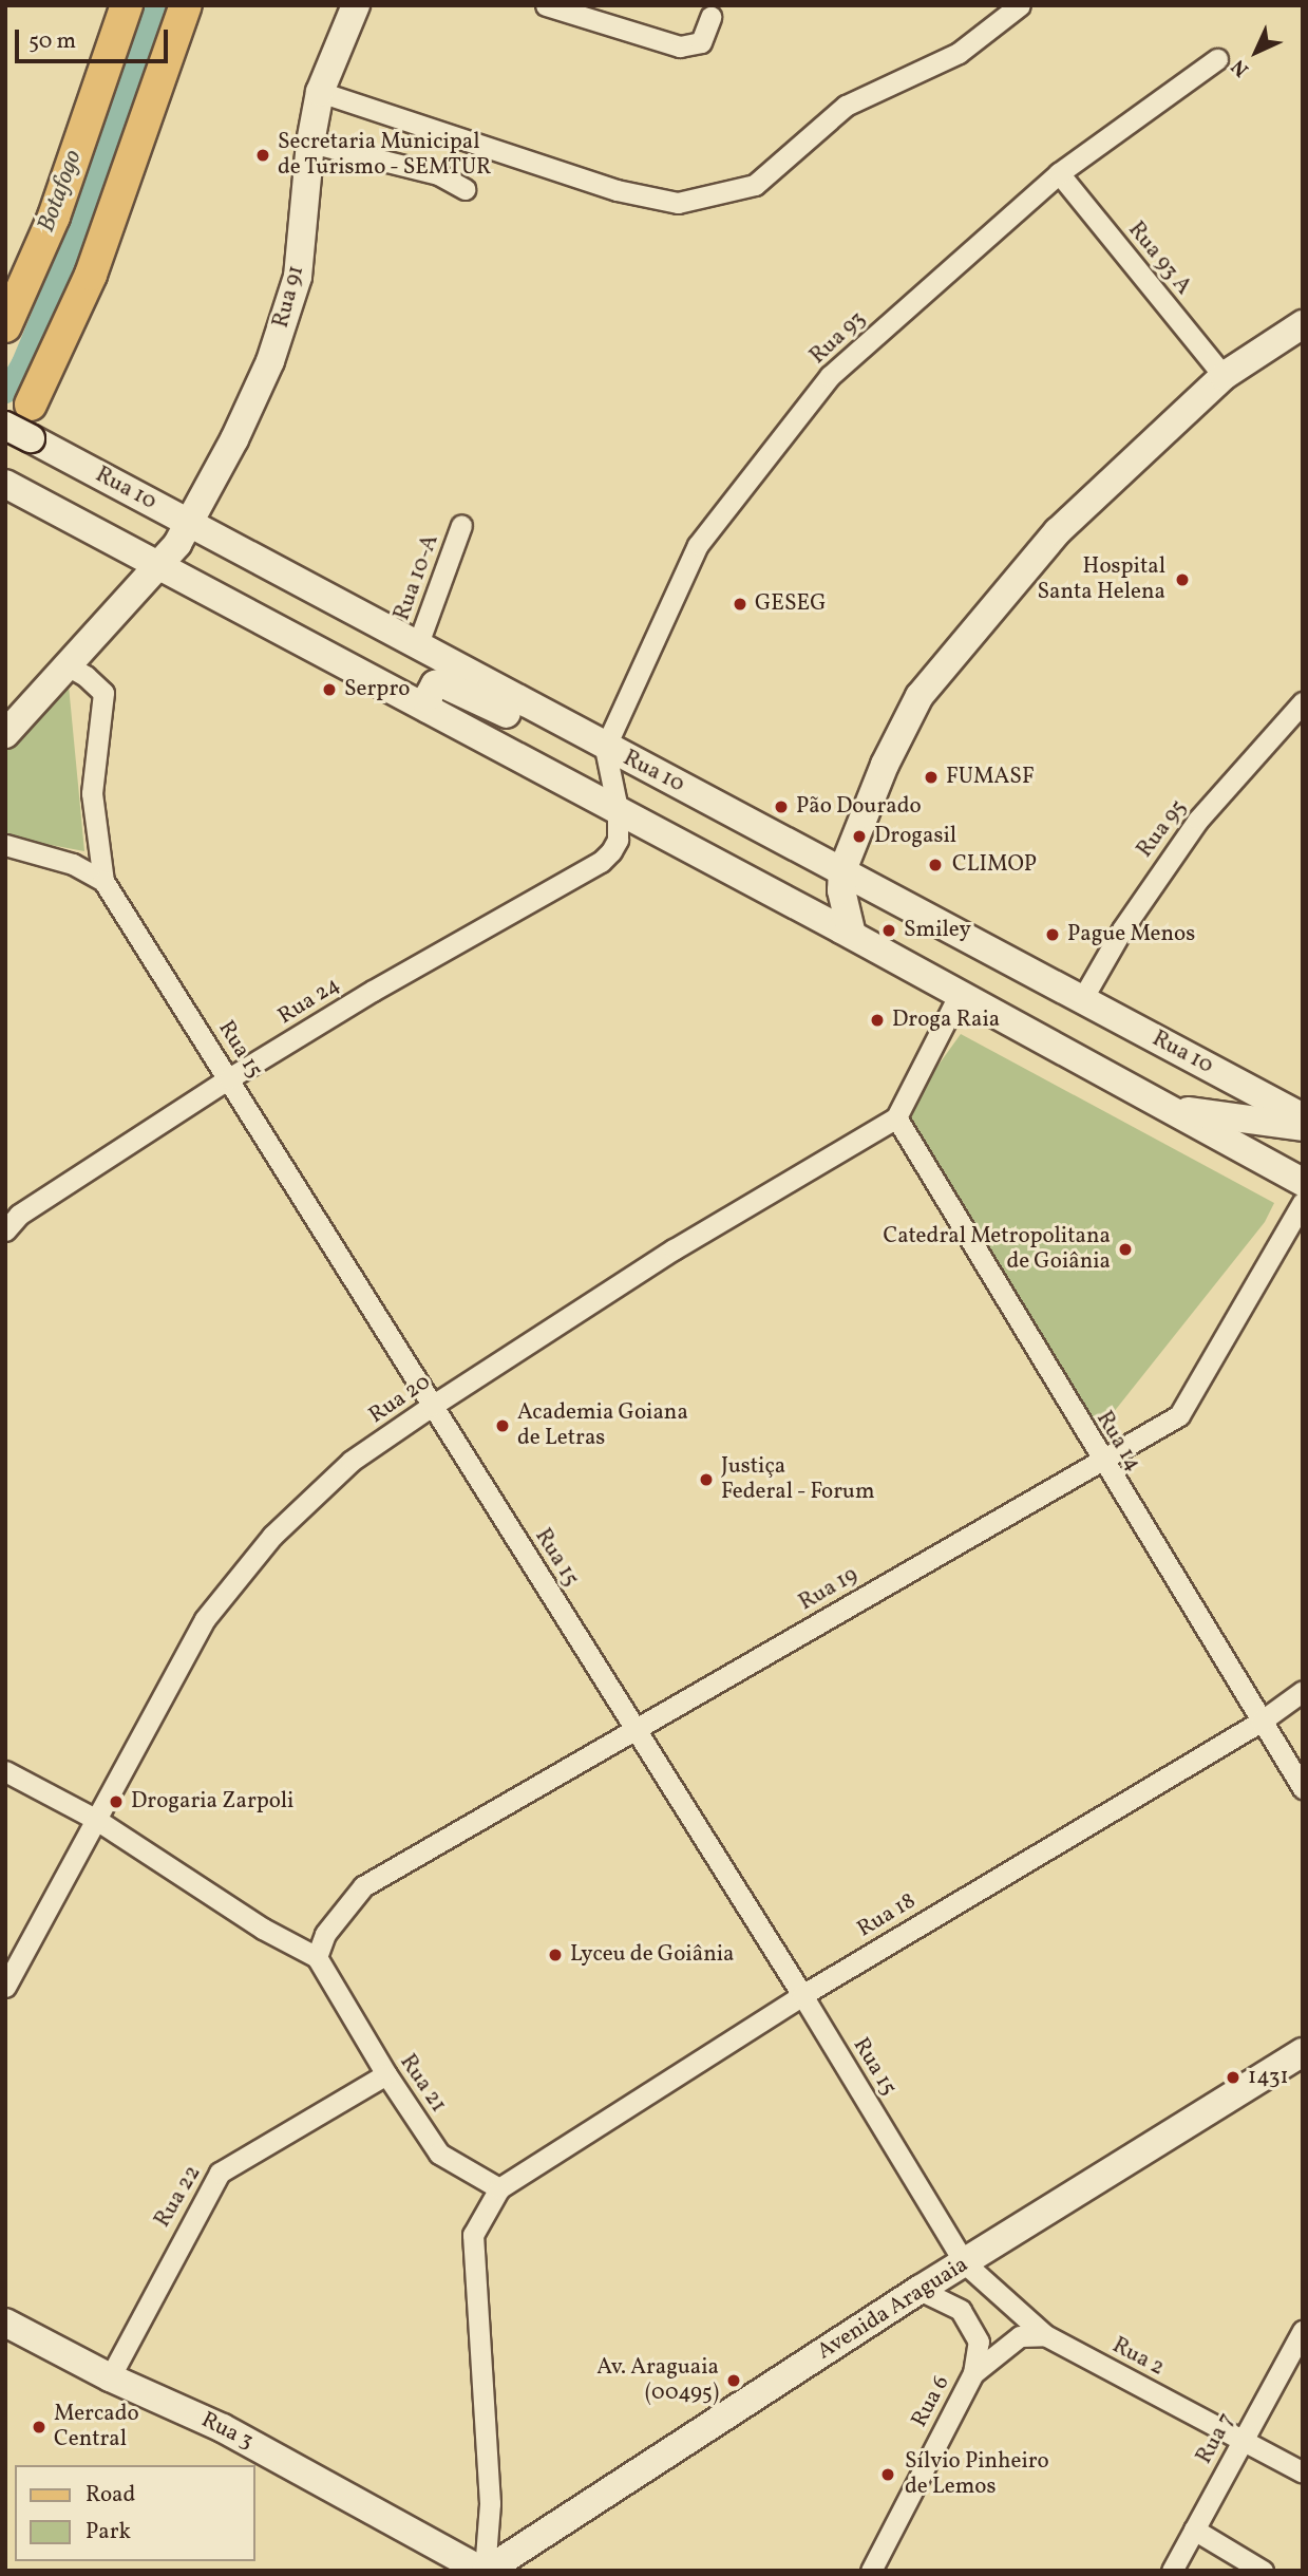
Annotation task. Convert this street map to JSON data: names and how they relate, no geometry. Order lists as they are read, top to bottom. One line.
{"streets":{"main road":["Rua 91","Rua 10","Avenida Araguaia","Rua 3"],"street":["Rua 93 A","Rua 93","Rua 10-A","Rua 95","Rua 24","Rua 15","Rua 20","Rua 14","Rua 19","Rua 18","Rua 21","Rua 22","Rua 2","Rua 6","Rua 7"]},"crossings":[["Rua 93 A","Rua 93"],["Rua 91","Rua 10"],["Rua 91","Rua 15"],["Rua 93","Rua 10"],["Rua 93","Rua 24"],["Rua 10","Rua 10-A"],["Rua 10","Rua 95"],["Rua 10","Rua 24"],["Rua 24","Rua 15"],["Rua 15","Rua 20"],["Rua 15","Rua 19"],["Rua 15","Rua 18"],["Rua 15","Avenida Araguaia"],["Rua 15","Rua 2"],["Rua 20","Rua 14"],["Rua 14","Rua 19"],["Rua 14","Rua 18"],["Rua 19","Rua 21"],["Rua 18","Rua 21"],["Rua 21","Rua 22"],["Rua 22","Rua 3"],["Avenida Araguaia","Rua 2"],["Avenida Araguaia","Rua 6"],["Avenida Araguaia","Rua 3"],["Rua 2","Rua 6"],["Rua 2","Rua 7"]],"water":["Botafogo"],"places":["Secretaria Municipal de Turismo - SEMTUR","Hospital Santa Helena","GESEG","Serpro","FUMASF","Pão Dourado","Drogasil","CLIMOP","Smiley","Pague Menos","Droga Raia","Catedral Metropolitana de Goiânia","Academia Goiana de Letras","Justiça Federal - Forum","Drogaria Zarpoli","Lyceu de Goiânia","1431","Av. Araguaia (00495)","Mercado Central","Sílvio Pinheiro de Lemos"],"legend":["Road","Park"],"scale_bar":"50 m","north":"bottom left"}
